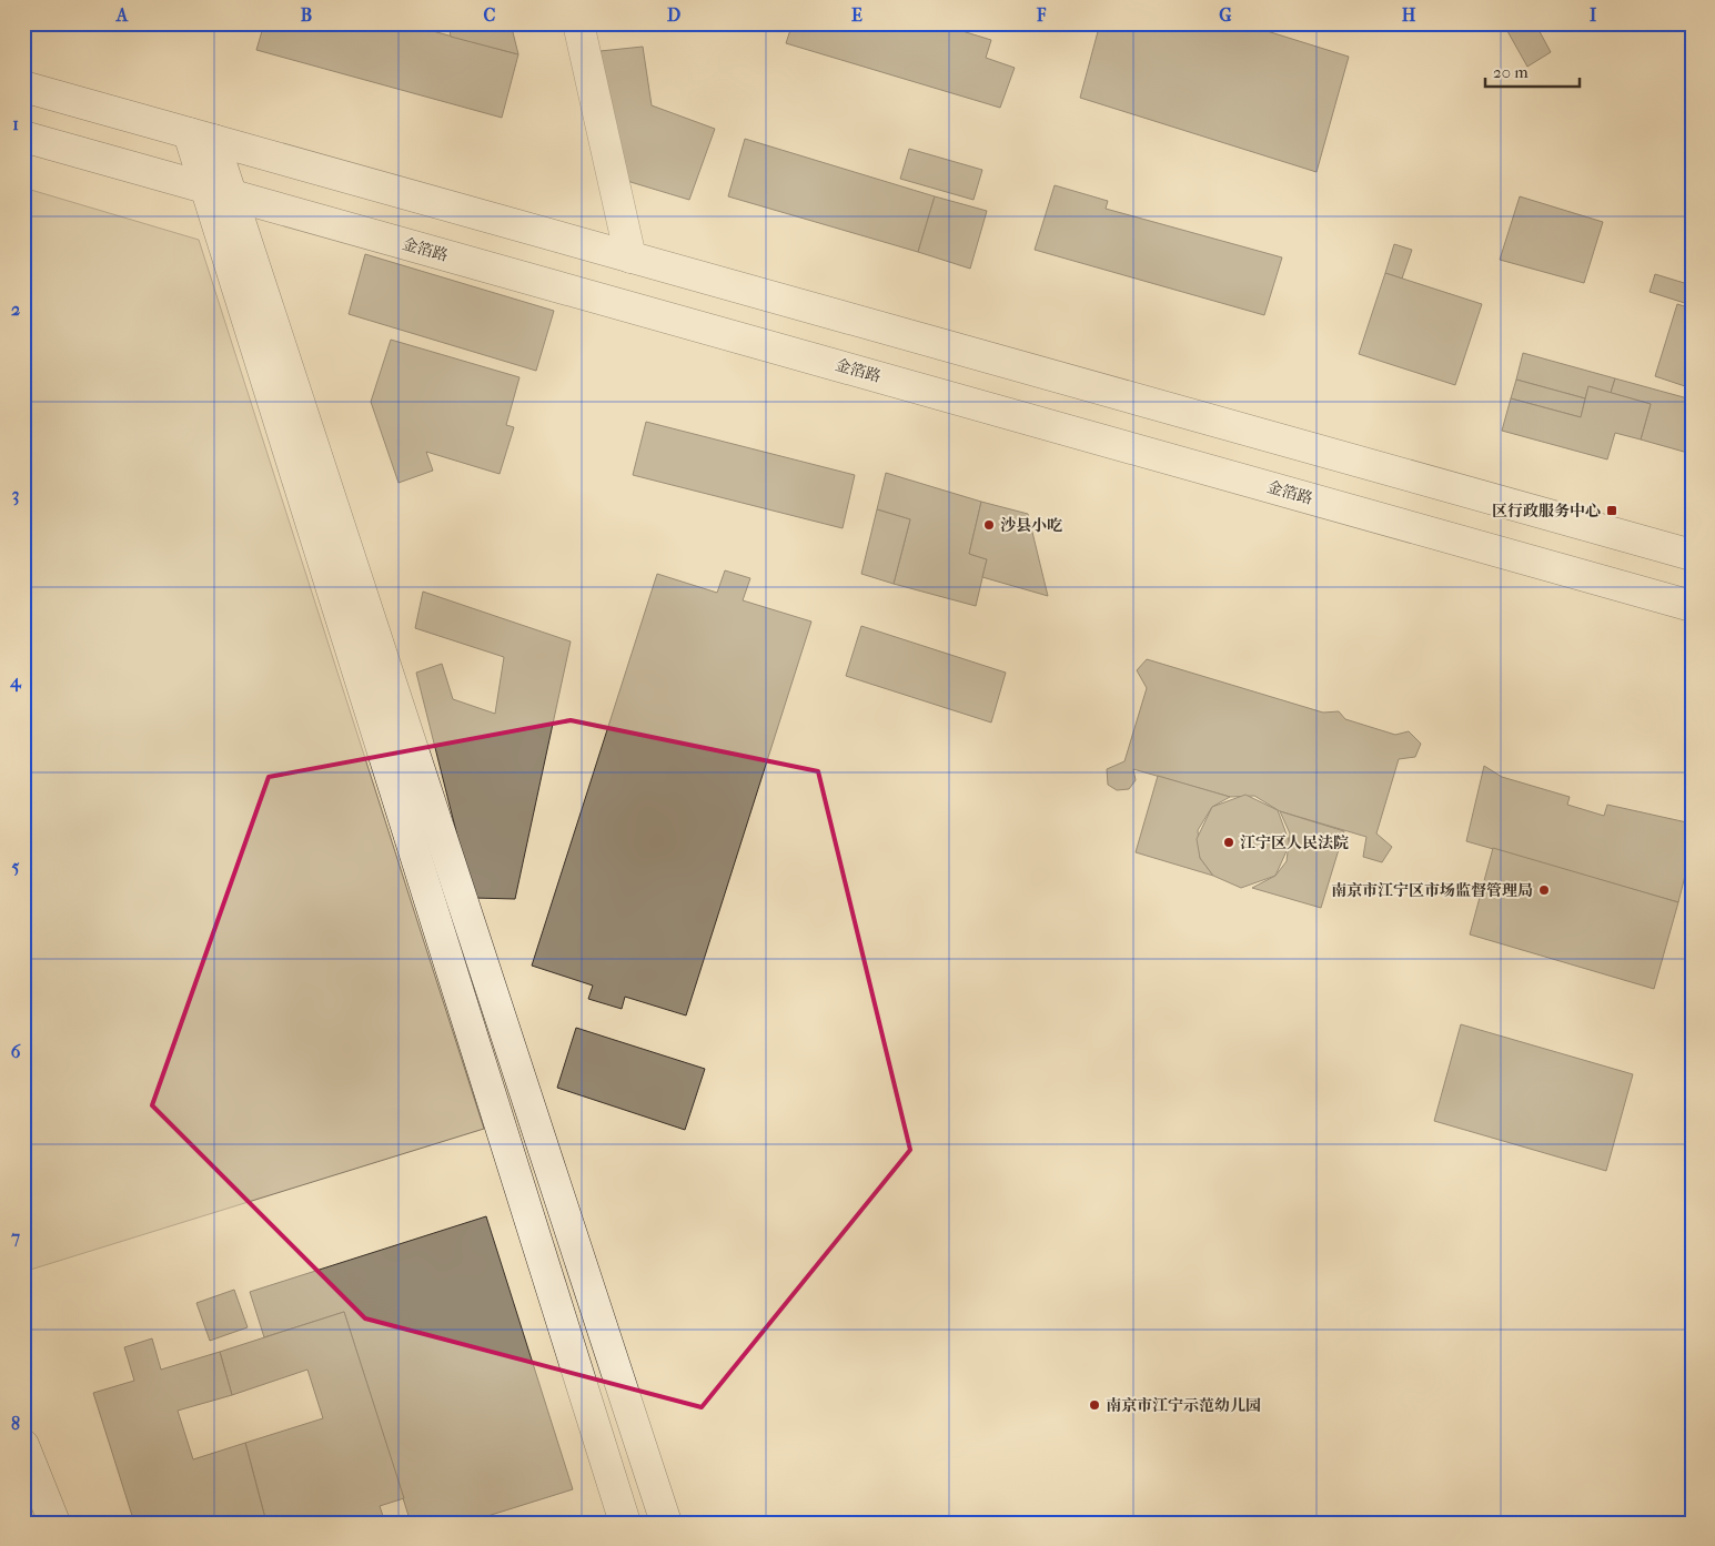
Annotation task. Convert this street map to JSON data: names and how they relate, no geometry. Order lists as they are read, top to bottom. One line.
{"streets":{"main road":["金箔路"]},"places":{"transit":["区行政服务中心"],"other":["沙县小吃","江宁区人民法院","南京市江宁区市场监督管理局","南京市江宁示范幼儿园"]},"scale_bar":"20 m","grid":{"columns":["A","B","C","D","E","F","G","H","I"],"rows":["1","2","3","4","5","6","7","8"]}}
